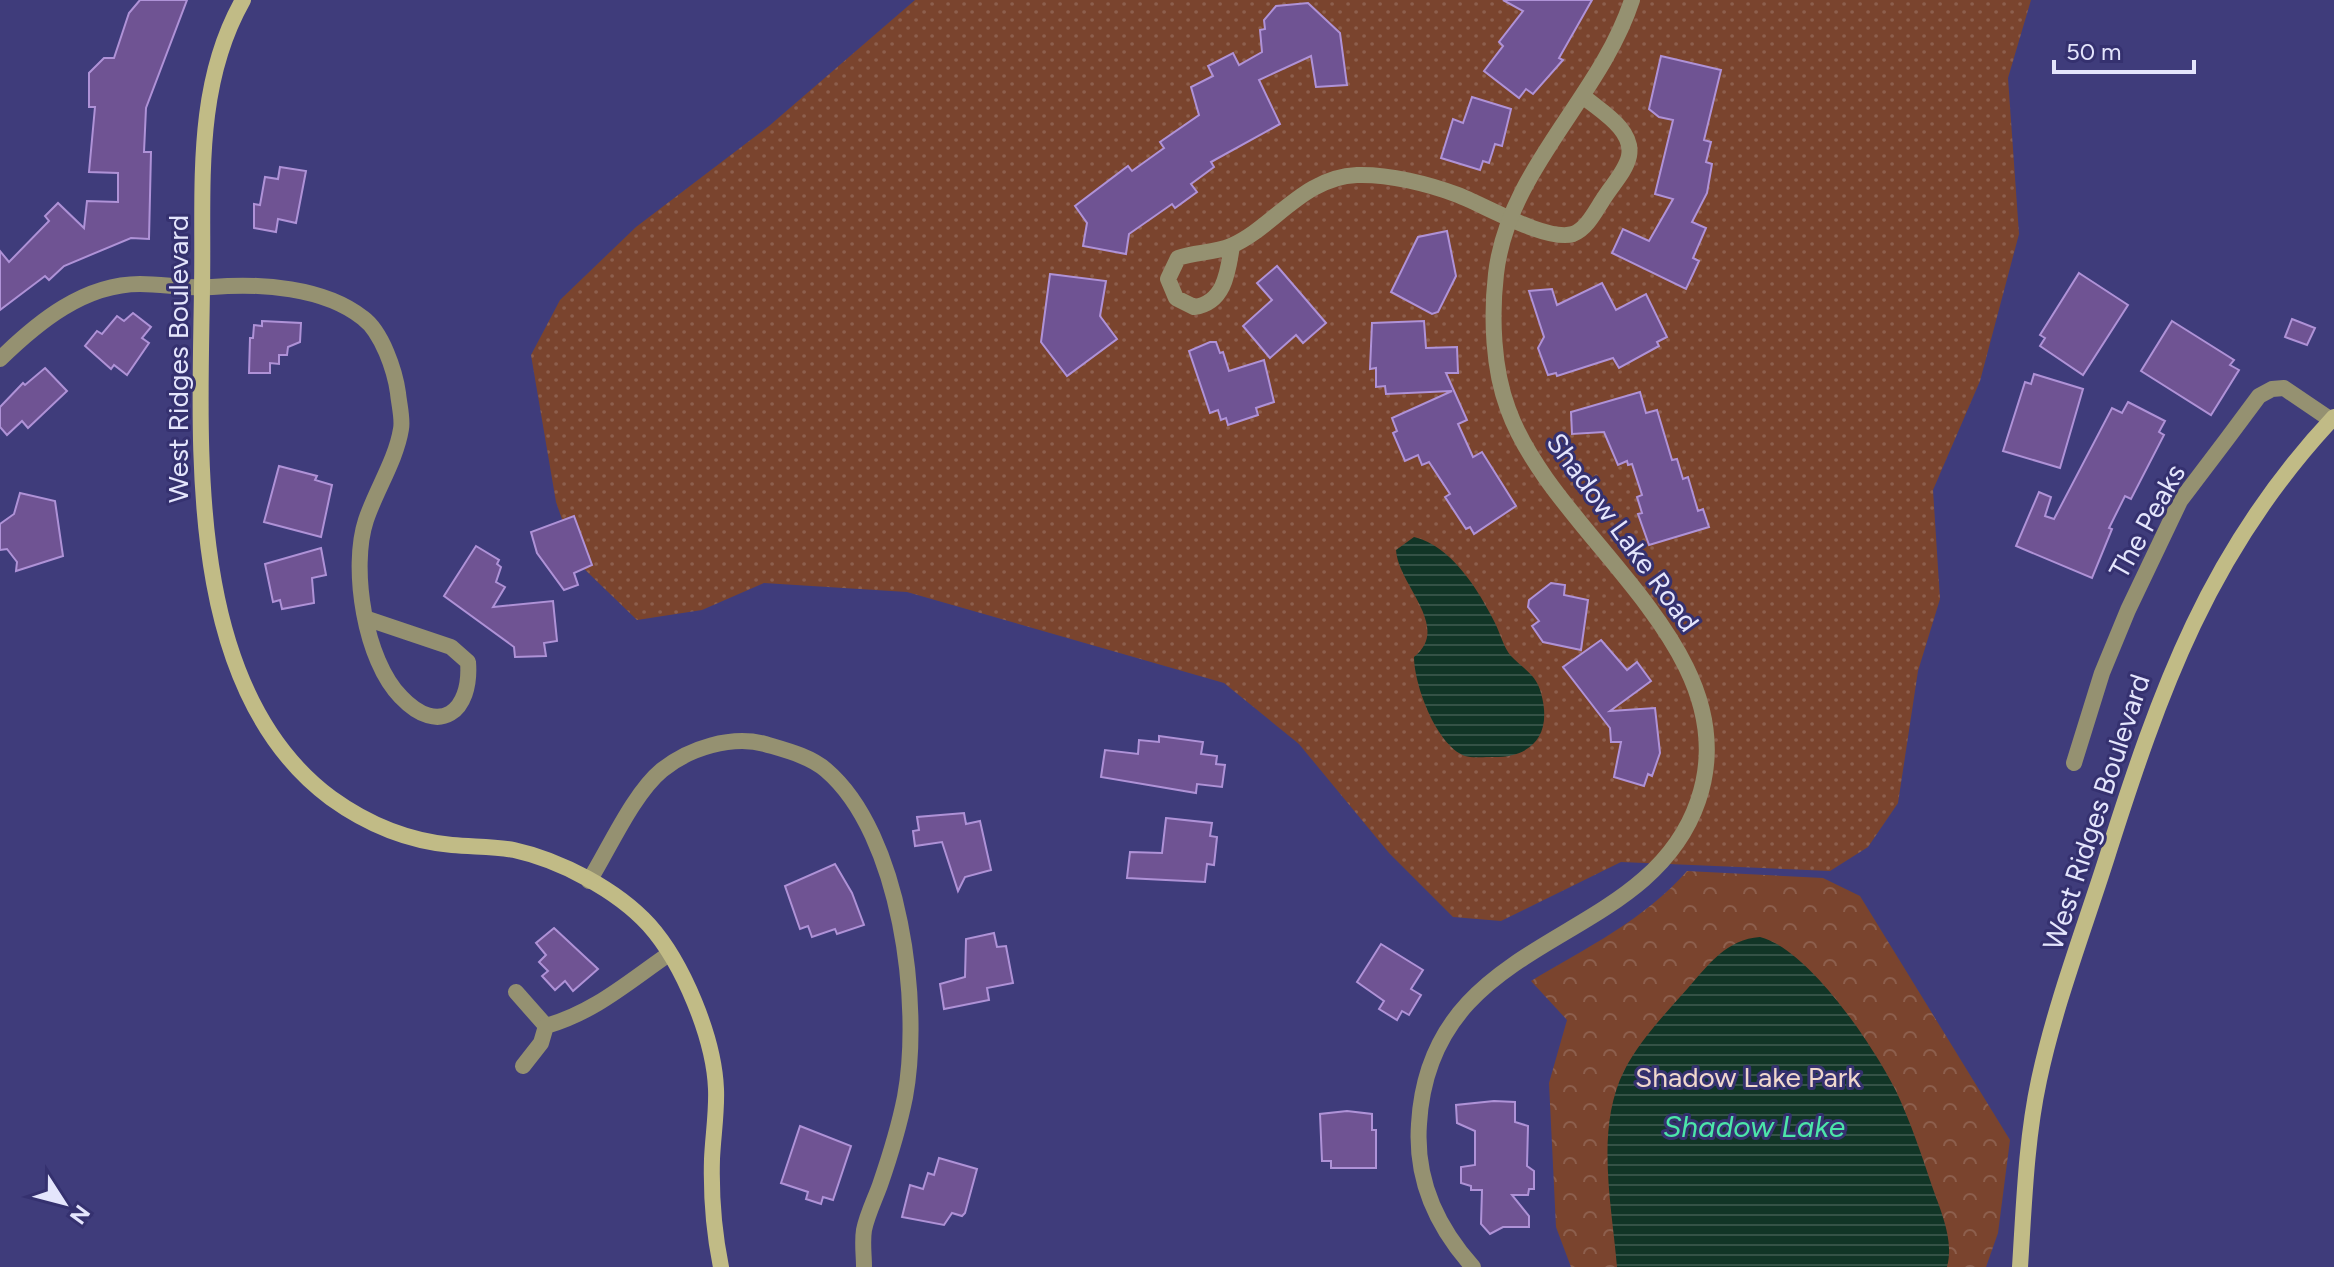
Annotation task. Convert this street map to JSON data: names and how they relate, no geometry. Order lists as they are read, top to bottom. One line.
{"streets":{"street":["West Ridges Boulevard","The Peaks","Shadow Lake Road"]},"crossings":[["West Ridges Boulevard","The Peaks"]],"water":["Shadow Lake"],"parks":["Shadow Lake Park"],"scale_bar":"50 m","north":"bottom right"}
